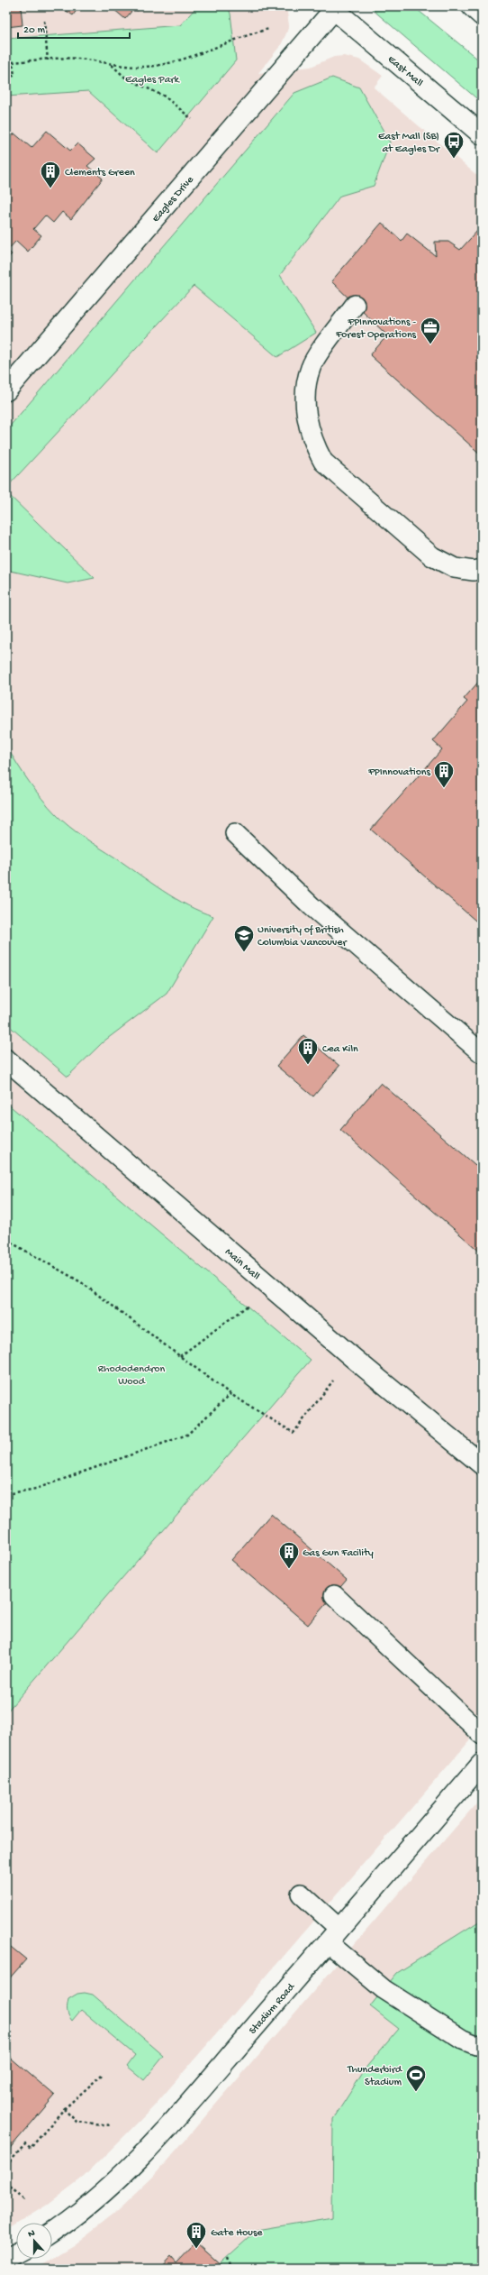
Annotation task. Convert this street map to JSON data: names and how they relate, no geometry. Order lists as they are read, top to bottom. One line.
{"streets":{"street":["East Mall","Eagles Drive","Main Mall","Stadium Road"]},"crossings":[["East Mall","Eagles Drive"]],"parks":["Eagles Park","Rhododendron Wood"],"places":{"bus stop":["East Mall (SB) at Eagles Dr"],"building":["Clements Green","FPInnovations","Cea Kiln","Gas Gun Facility","Gate House"],"office":["FPInnovations - Forest Operations"],"school or university":["University of British Columbia Vancouver"],"sports":["Thunderbird Stadium"]},"scale_bar":"20 m","north":"top"}
